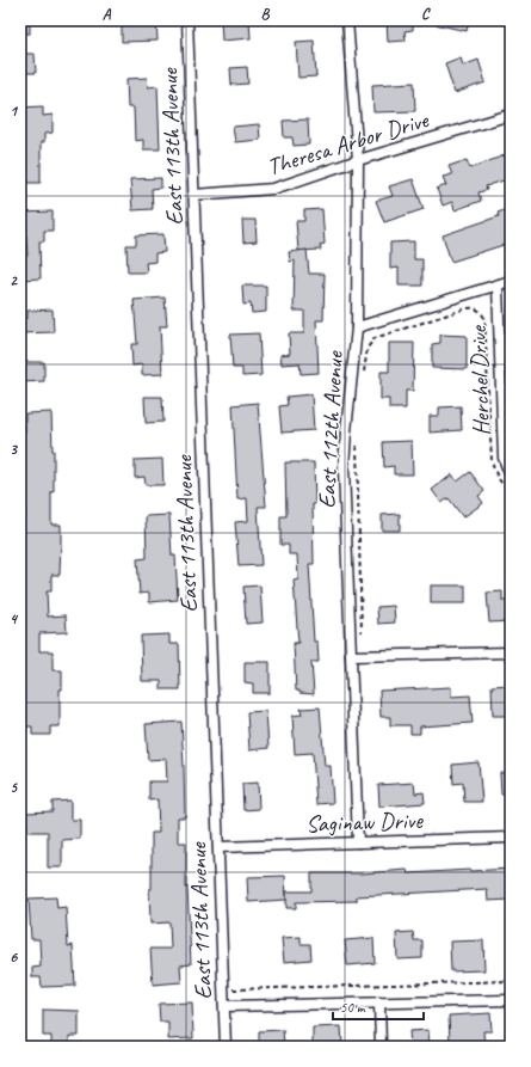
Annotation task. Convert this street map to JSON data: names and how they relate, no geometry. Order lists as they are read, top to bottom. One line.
{"streets":{"street":["Theresa Arbor Drive","East 113th Avenue","Herchel Drive","East 112th Avenue","Saginaw Drive"]},"crossings":[["Theresa Arbor Drive","East 113th Avenue"],["Theresa Arbor Drive","East 112th Avenue"],["East 113th Avenue","Saginaw Drive"],["East 112th Avenue","Saginaw Drive"]],"scale_bar":"50 m","grid":{"columns":["A","B","C"],"rows":["1","2","3","4","5","6"]}}
